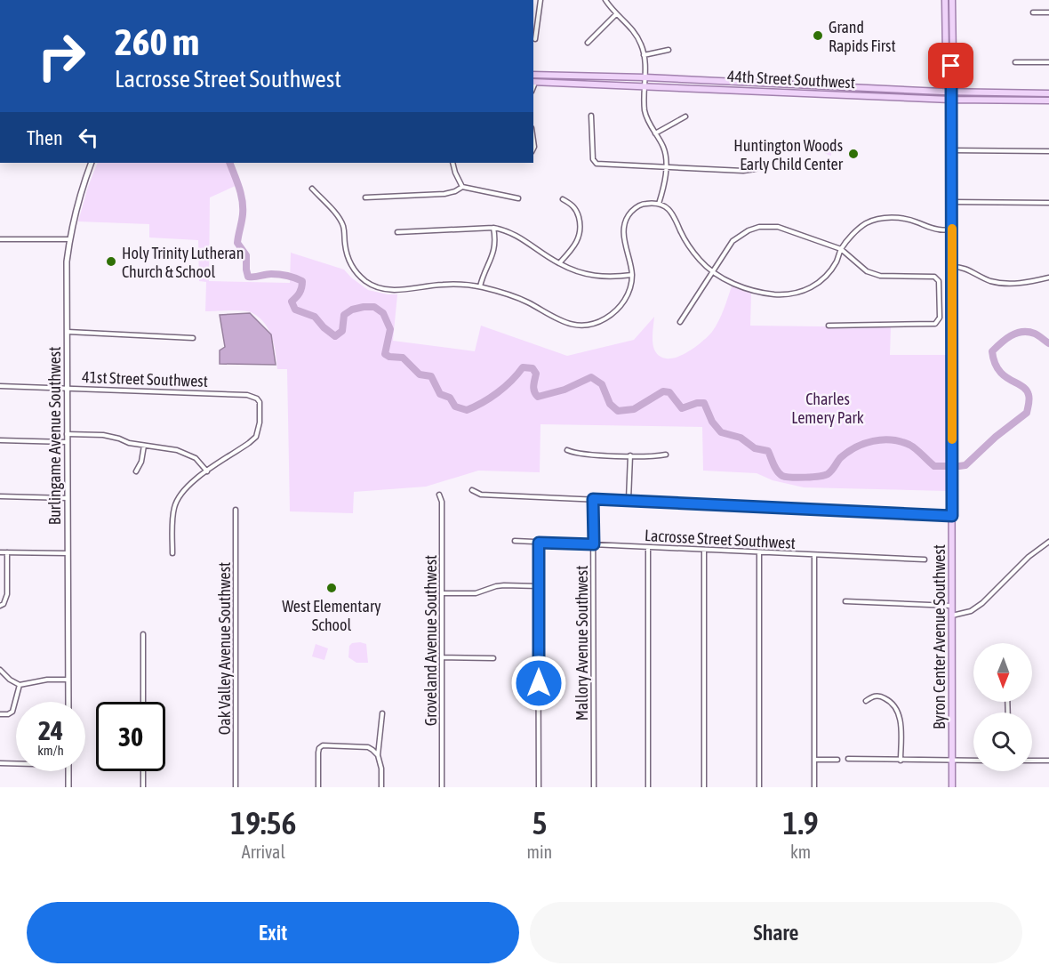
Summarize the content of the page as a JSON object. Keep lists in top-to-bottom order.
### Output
{
  "streets": {
    "main road": ["44th Street Southwest", "Byron Center Avenue Southwest"],
    "street": [
      "41st Street Southwest",
      "Burlingame Avenue Southwest",
      "Lacrosse Street Southwest",
      "Groveland Avenue Southwest",
      "Mallory Avenue Southwest",
      "Oak Valley Avenue Southwest"
    ]
  },
  "crossings": [
    ["44th Street Southwest", "Byron Center Avenue Southwest"],
    ["41st Street Southwest", "Burlingame Avenue Southwest"],
    ["Lacrosse Street Southwest", "Mallory Avenue Southwest"]
  ],
  "parks": ["Charles Lemery Park"],
  "places": [
    "Grand Rapids First",
    "Huntington Woods Early Child Center",
    "Holy Trinity Lutheran Church & School",
    "West Elementary School"
  ],
  "north": "bottom",
  "page": {
    "turn": ["260 m", "Lacrosse Street Southwest"],
    "then": "Then",
    "speed": "24 km/h",
    "limit": "30",
    "eta": [
      "19:56",
      "Arrival",
      "5",
      "min",
      "1.9",
      "km"
    ],
    "buttons": ["Exit", "Share"]
  }
}
